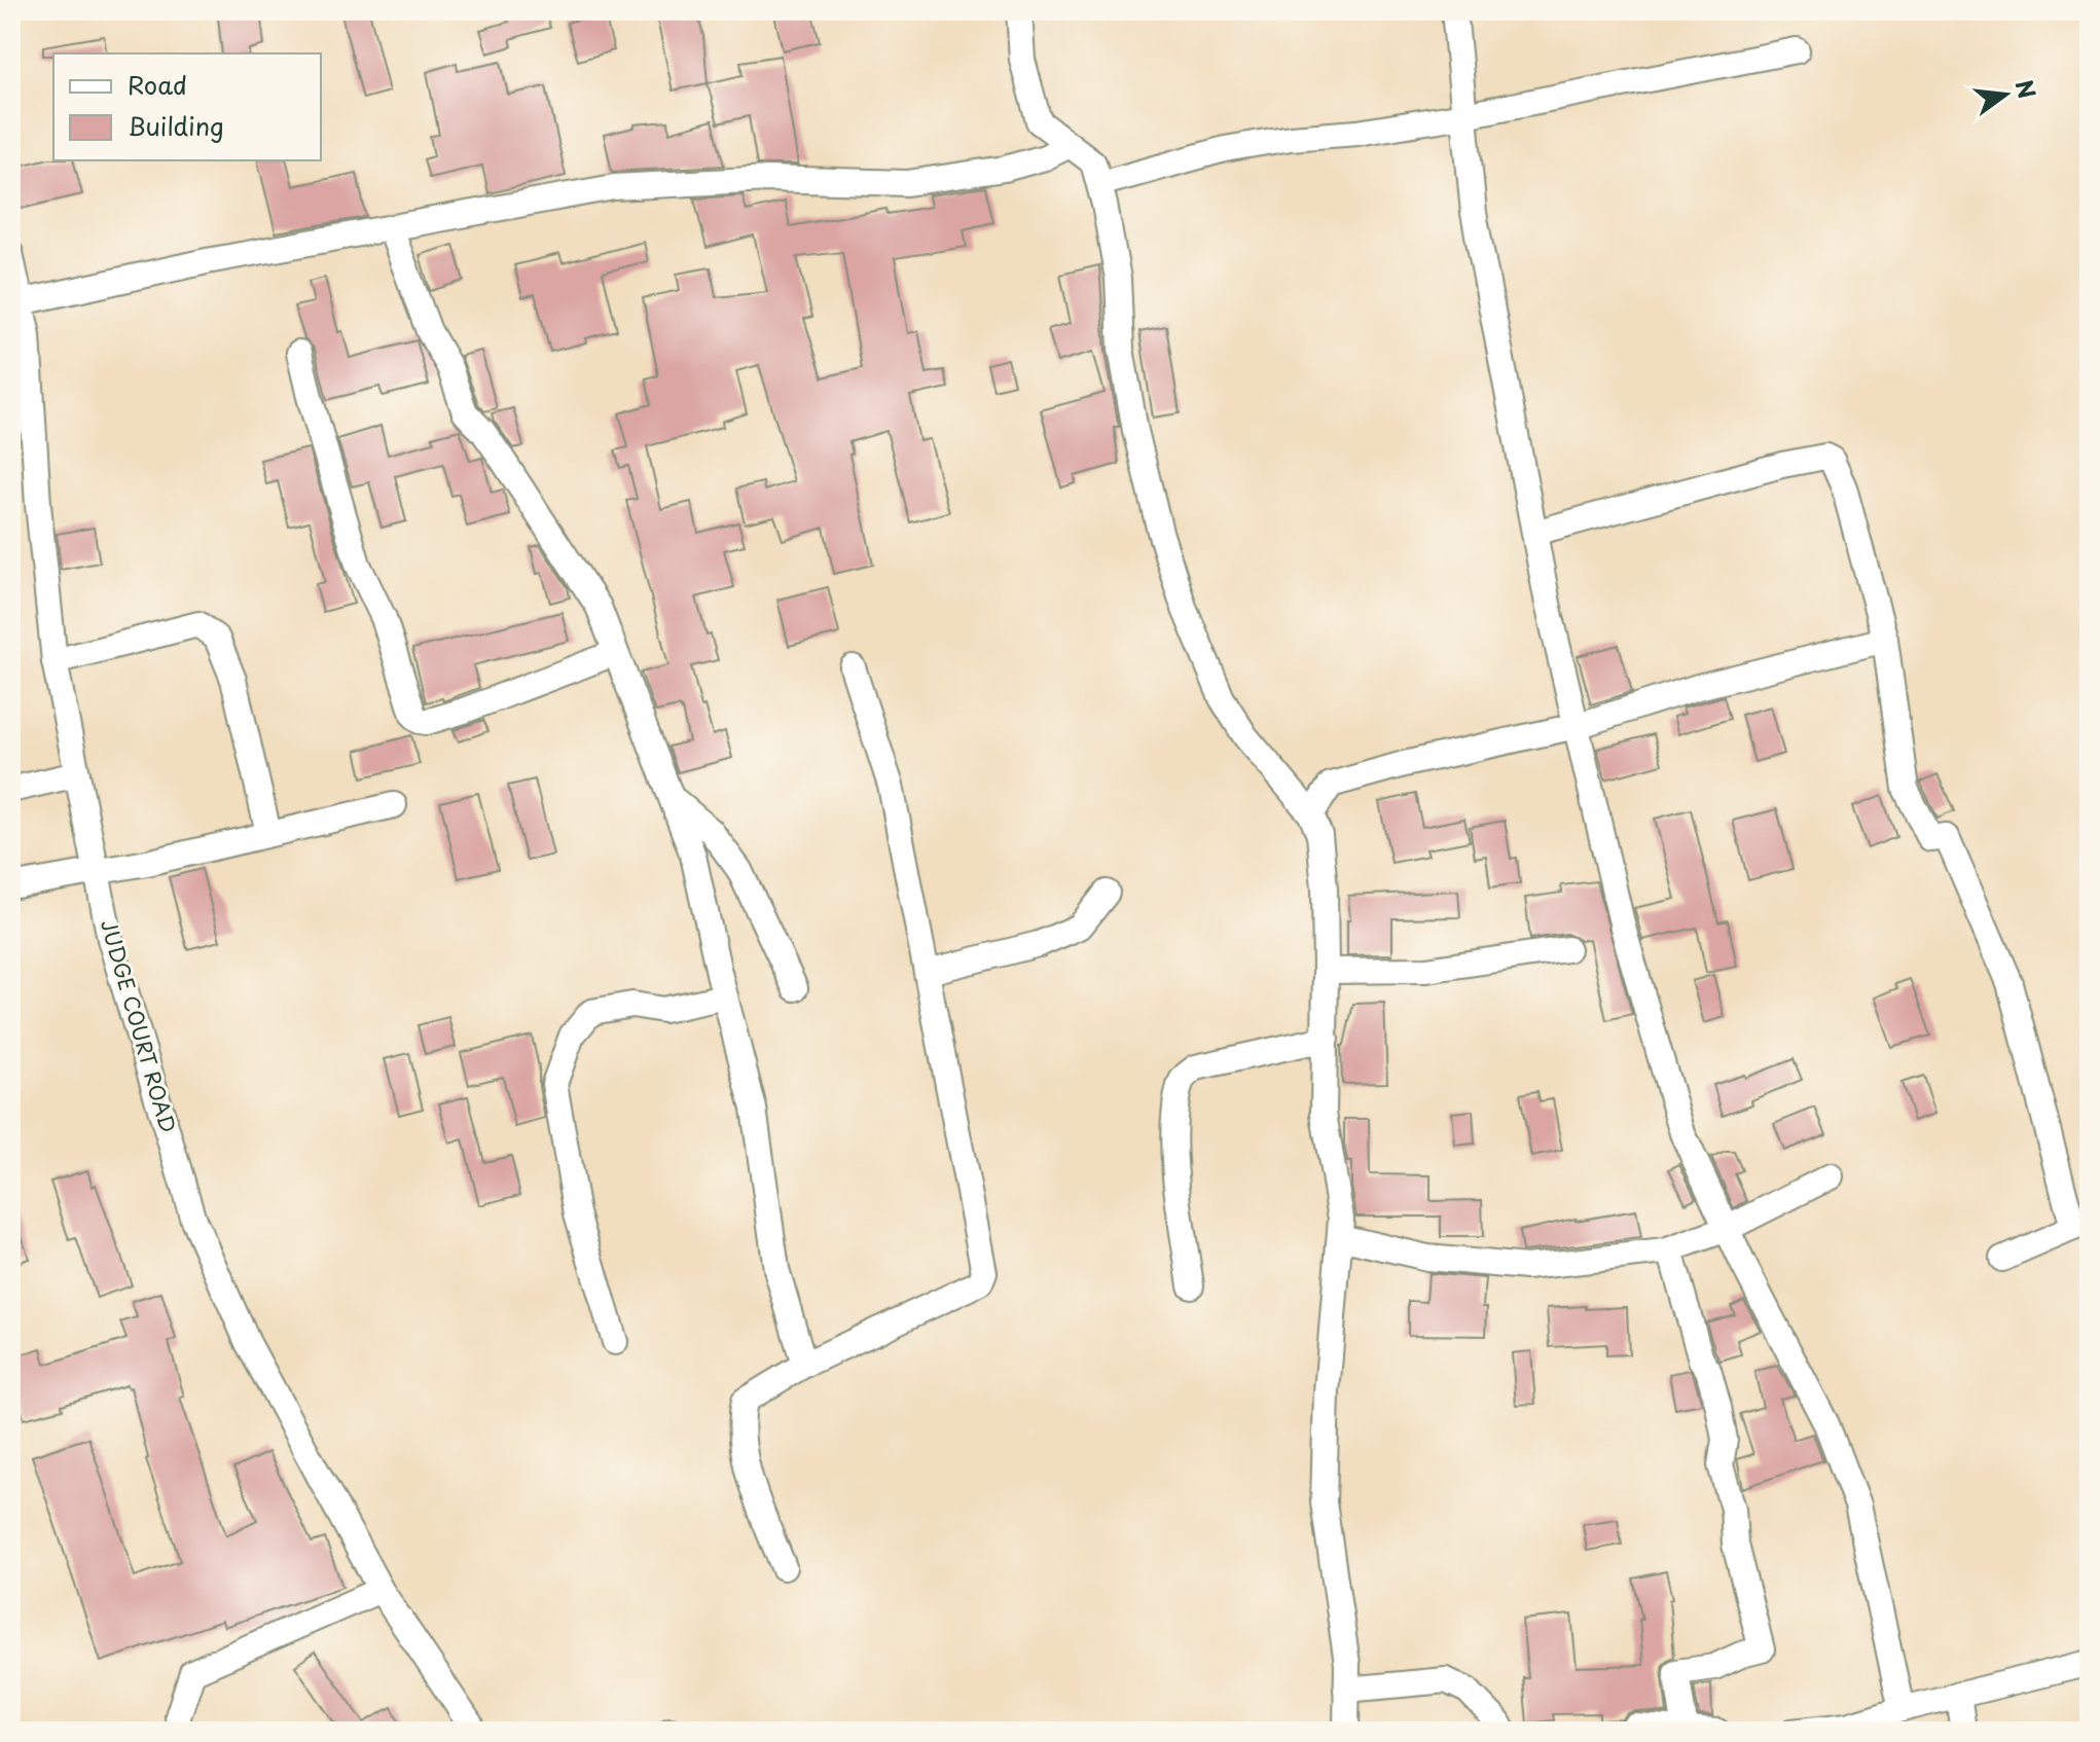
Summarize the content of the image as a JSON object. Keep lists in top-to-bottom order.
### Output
{
  "streets": {
    "street": ["JUDGE COURT ROAD"]
  },
  "legend": ["Road", "Building"],
  "north": "right"
}
